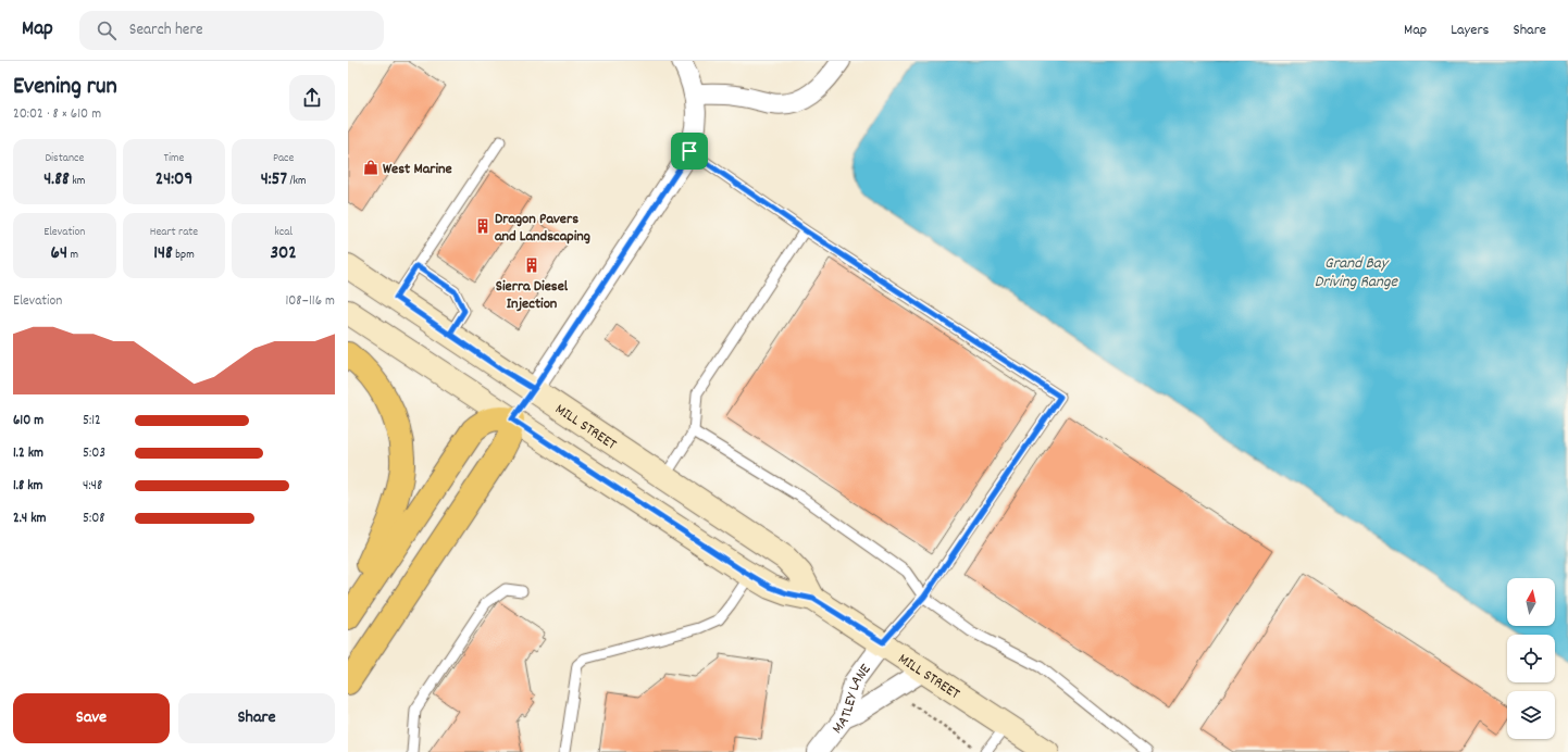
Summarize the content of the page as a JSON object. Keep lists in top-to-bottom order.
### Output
{
  "streets": {
    "main road": ["MILL STREET"],
    "street": ["MATLEY LANE"]
  },
  "crossings": [
    ["MILL STREET", "MATLEY LANE"]
  ],
  "water": ["Grand Bay Driving Range"],
  "places": {
    "shop": ["West Marine"],
    "building": ["Dragon Pavers and Landscaping", "Sierra Diesel Injection"]
  },
  "north": "top",
  "page": {
    "header": "Map",
    "search": "Search here",
    "nav": ["Map", "Layers", "Share"],
    "heading": ["Evening run", "20:02 · 8 × 610 m"],
    "stats": [
      ["Distance", "4.88 km"],
      ["Time", "24:09"],
      ["Pace", "4:57 /km"],
      ["Elevation", "64 m"],
      ["Heart rate", "148 bpm"],
      ["kcal", "302"]
    ],
    "chart": ["Elevation", "108–116 m"],
    "list": [
      {
        "name": "610 m",
        "note": "5:12"
      },
      {
        "name": "1.2 km",
        "note": "5:03"
      },
      {
        "name": "1.8 km",
        "note": "4:48"
      },
      {
        "name": "2.4 km",
        "note": "5:08"
      }
    ],
    "buttons": ["Save", "Share"]
  }
}
